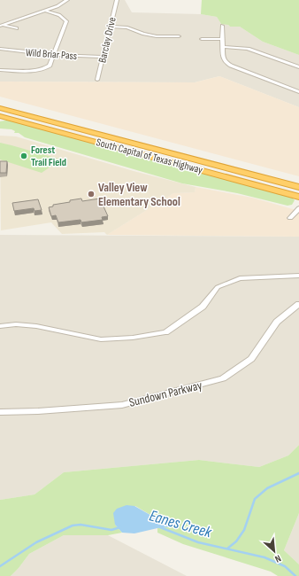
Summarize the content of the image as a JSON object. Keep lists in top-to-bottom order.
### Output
{
  "streets": {
    "highway": ["South Capital of Texas Highway"],
    "street": ["Barclay Drive", "Wild Briar Pass", "Sundown Parkway"]
  },
  "crossings": [
    ["Barclay Drive", "Wild Briar Pass"]
  ],
  "water": ["Eanes Creek"],
  "places": ["Forest Trail Field", "Valley View Elementary School"],
  "north": "bottom right"
}
